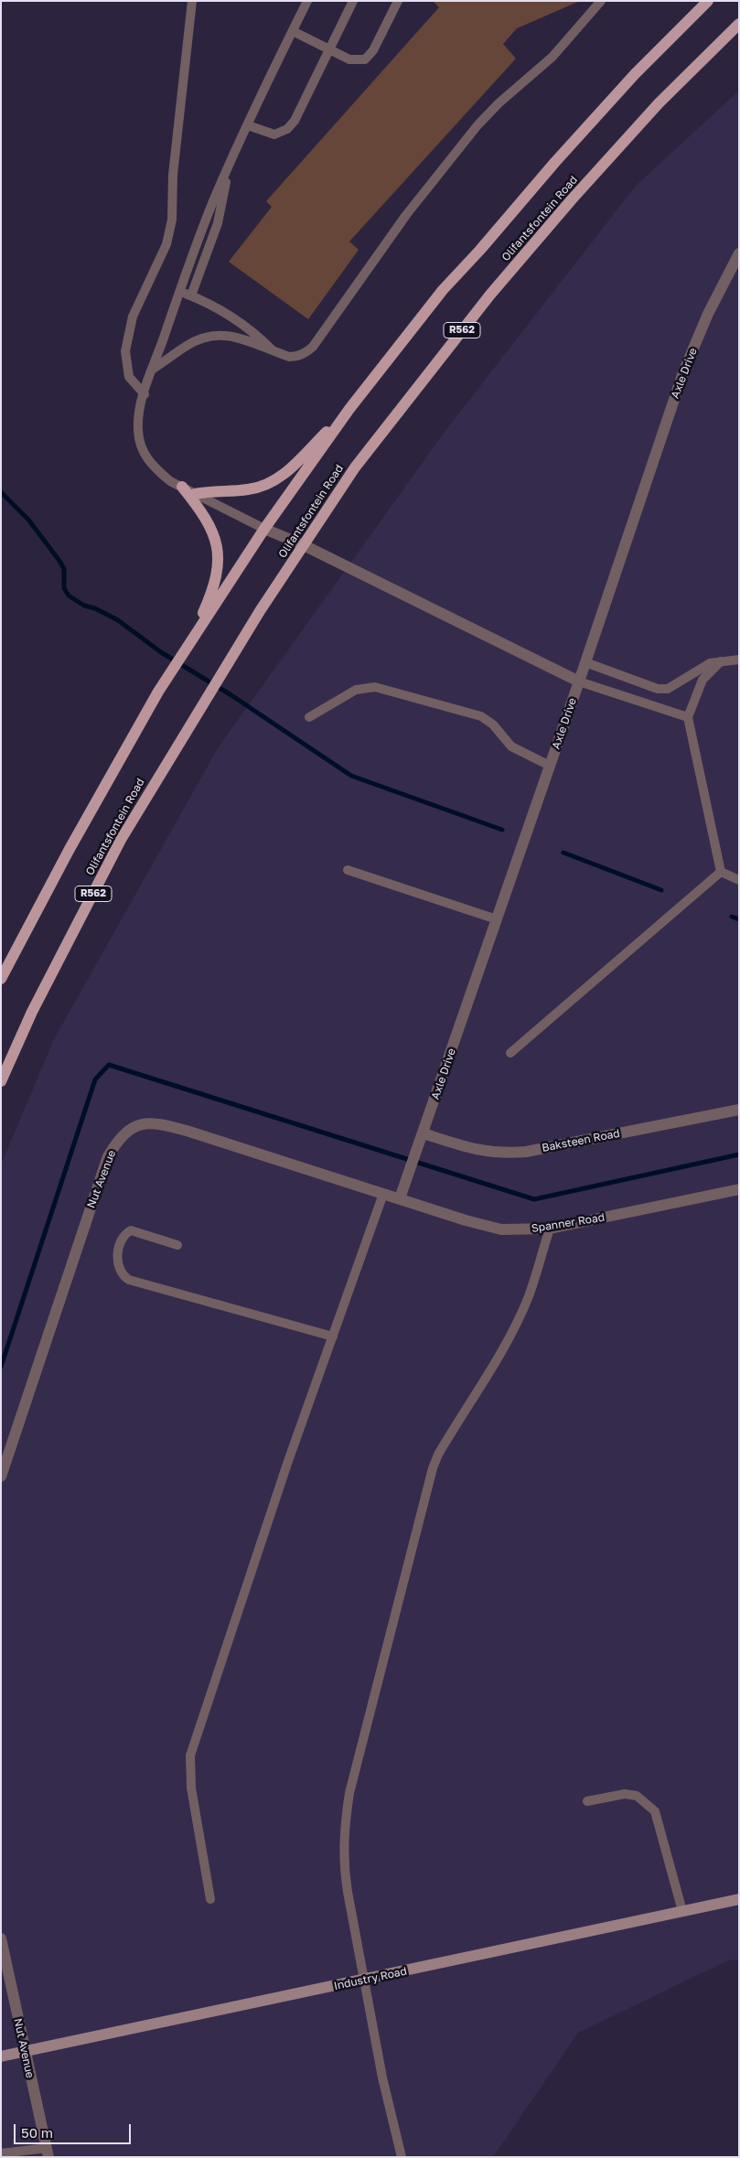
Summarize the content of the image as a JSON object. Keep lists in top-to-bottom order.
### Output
{
  "streets": {
    "main road": ["Olifantsfontein Road", "R562"],
    "street": [
      "Axle Drive",
      "Baksteen Road",
      "Nut Avenue",
      "Spanner Road",
      "Industry Road"
    ]
  },
  "crossings": [
    ["Axle Drive", "Baksteen Road"],
    ["Axle Drive", "Nut Avenue"],
    ["Axle Drive", "Spanner Road"],
    ["Nut Avenue", "Spanner Road"],
    ["Nut Avenue", "Industry Road"]
  ],
  "scale_bar": "50 m"
}
